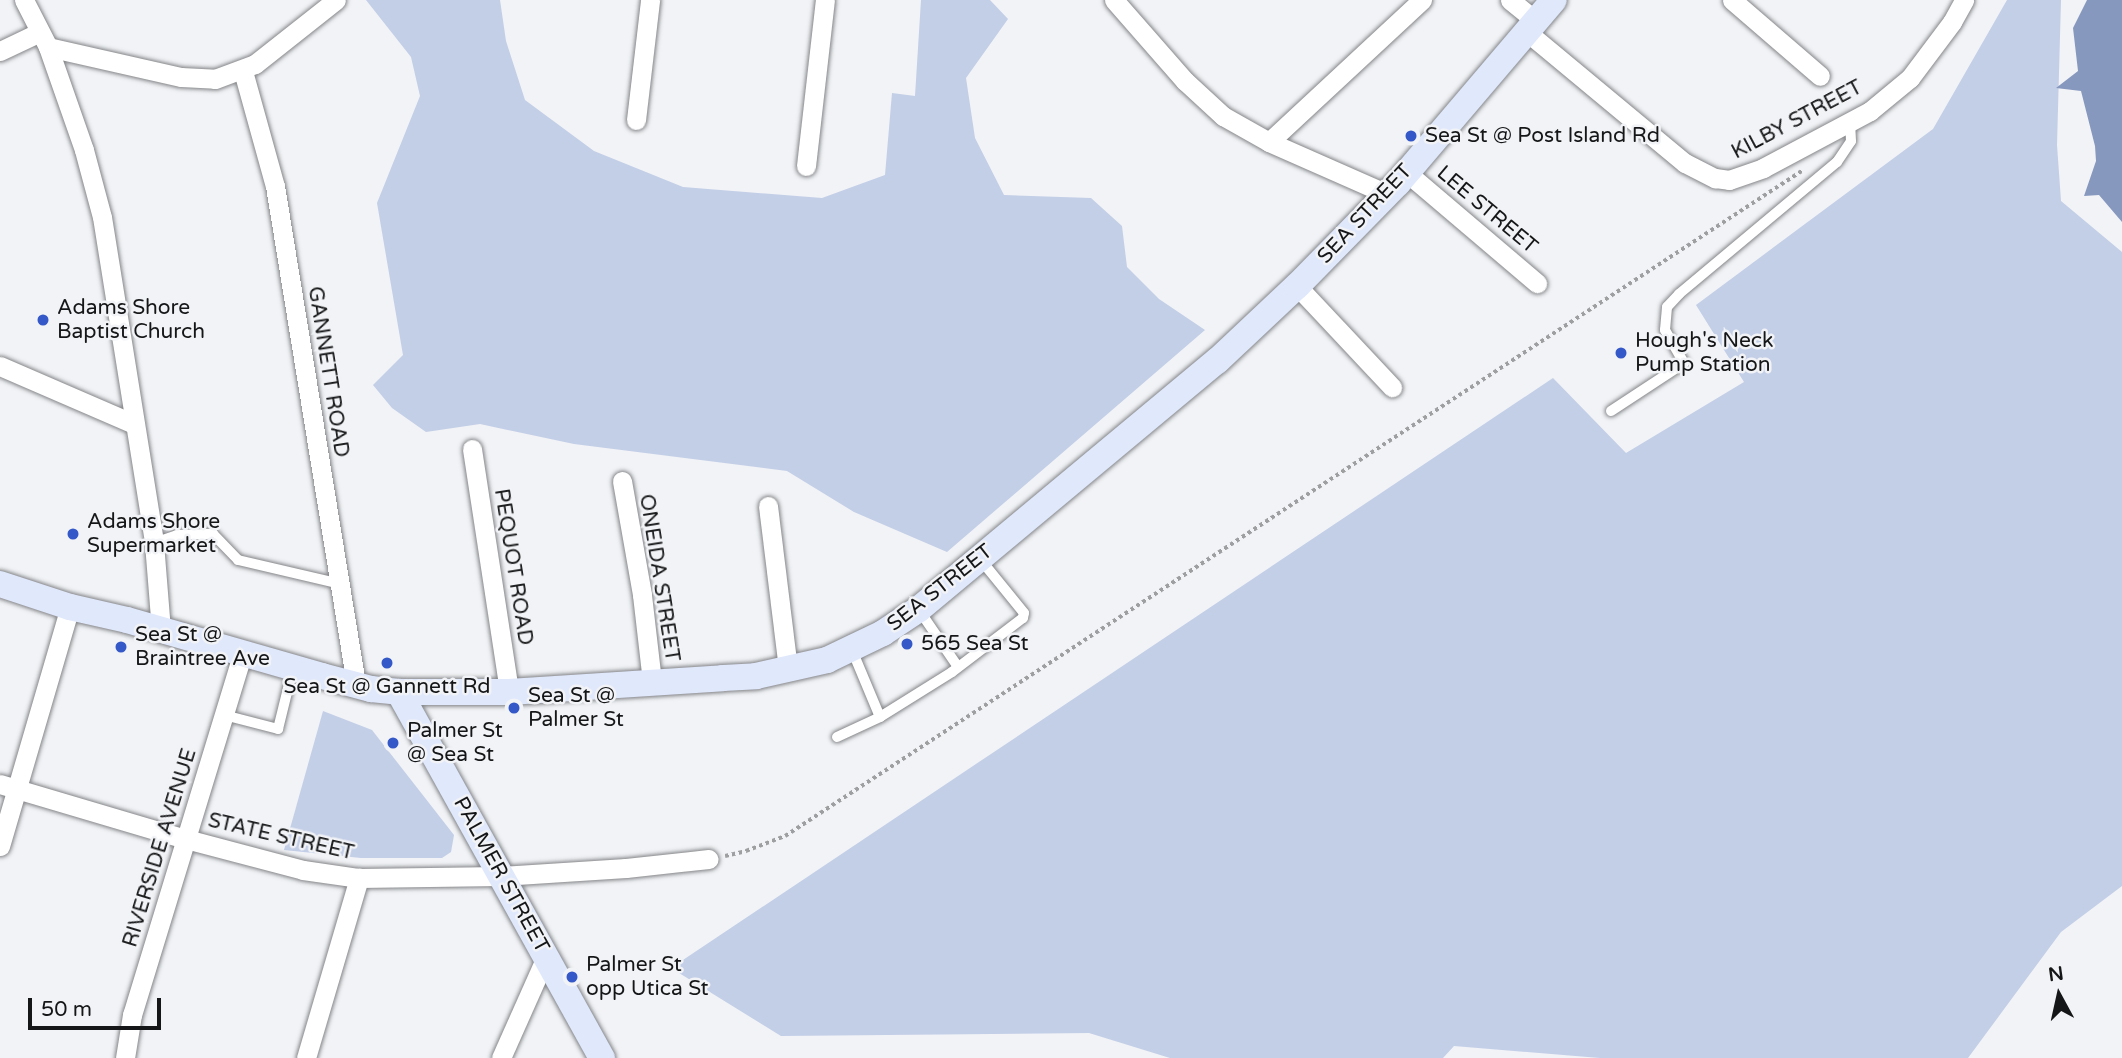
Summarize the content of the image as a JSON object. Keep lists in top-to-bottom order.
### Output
{
  "streets": {
    "main road": ["SEA STREET", "PALMER STREET"],
    "street": [
      "KILBY STREET",
      "LEE STREET",
      "GANNETT ROAD",
      "PEQUOT ROAD",
      "ONEIDA STREET",
      "STATE STREET",
      "RIVERSIDE AVENUE"
    ]
  },
  "crossings": [
    ["KILBY STREET", "SEA STREET"],
    ["LEE STREET", "SEA STREET"],
    ["SEA STREET", "GANNETT ROAD"],
    ["SEA STREET", "PEQUOT ROAD"],
    ["SEA STREET", "ONEIDA STREET"],
    ["SEA STREET", "RIVERSIDE AVENUE"],
    ["SEA STREET", "PALMER STREET"],
    ["STATE STREET", "RIVERSIDE AVENUE"],
    ["STATE STREET", "PALMER STREET"]
  ],
  "places": [
    "Sea St @ Post Island Rd",
    "Adams Shore Baptist Church",
    "Hough's Neck Pump Station",
    "Adams Shore Supermarket",
    "565 Sea St",
    "Sea St @ Braintree Ave",
    "Sea St @ Gannett Rd",
    "Sea St @ Palmer St",
    "Palmer St @ Sea St",
    "Palmer St opp Utica St"
  ],
  "scale_bar": "50 m",
  "north": "top"
}
